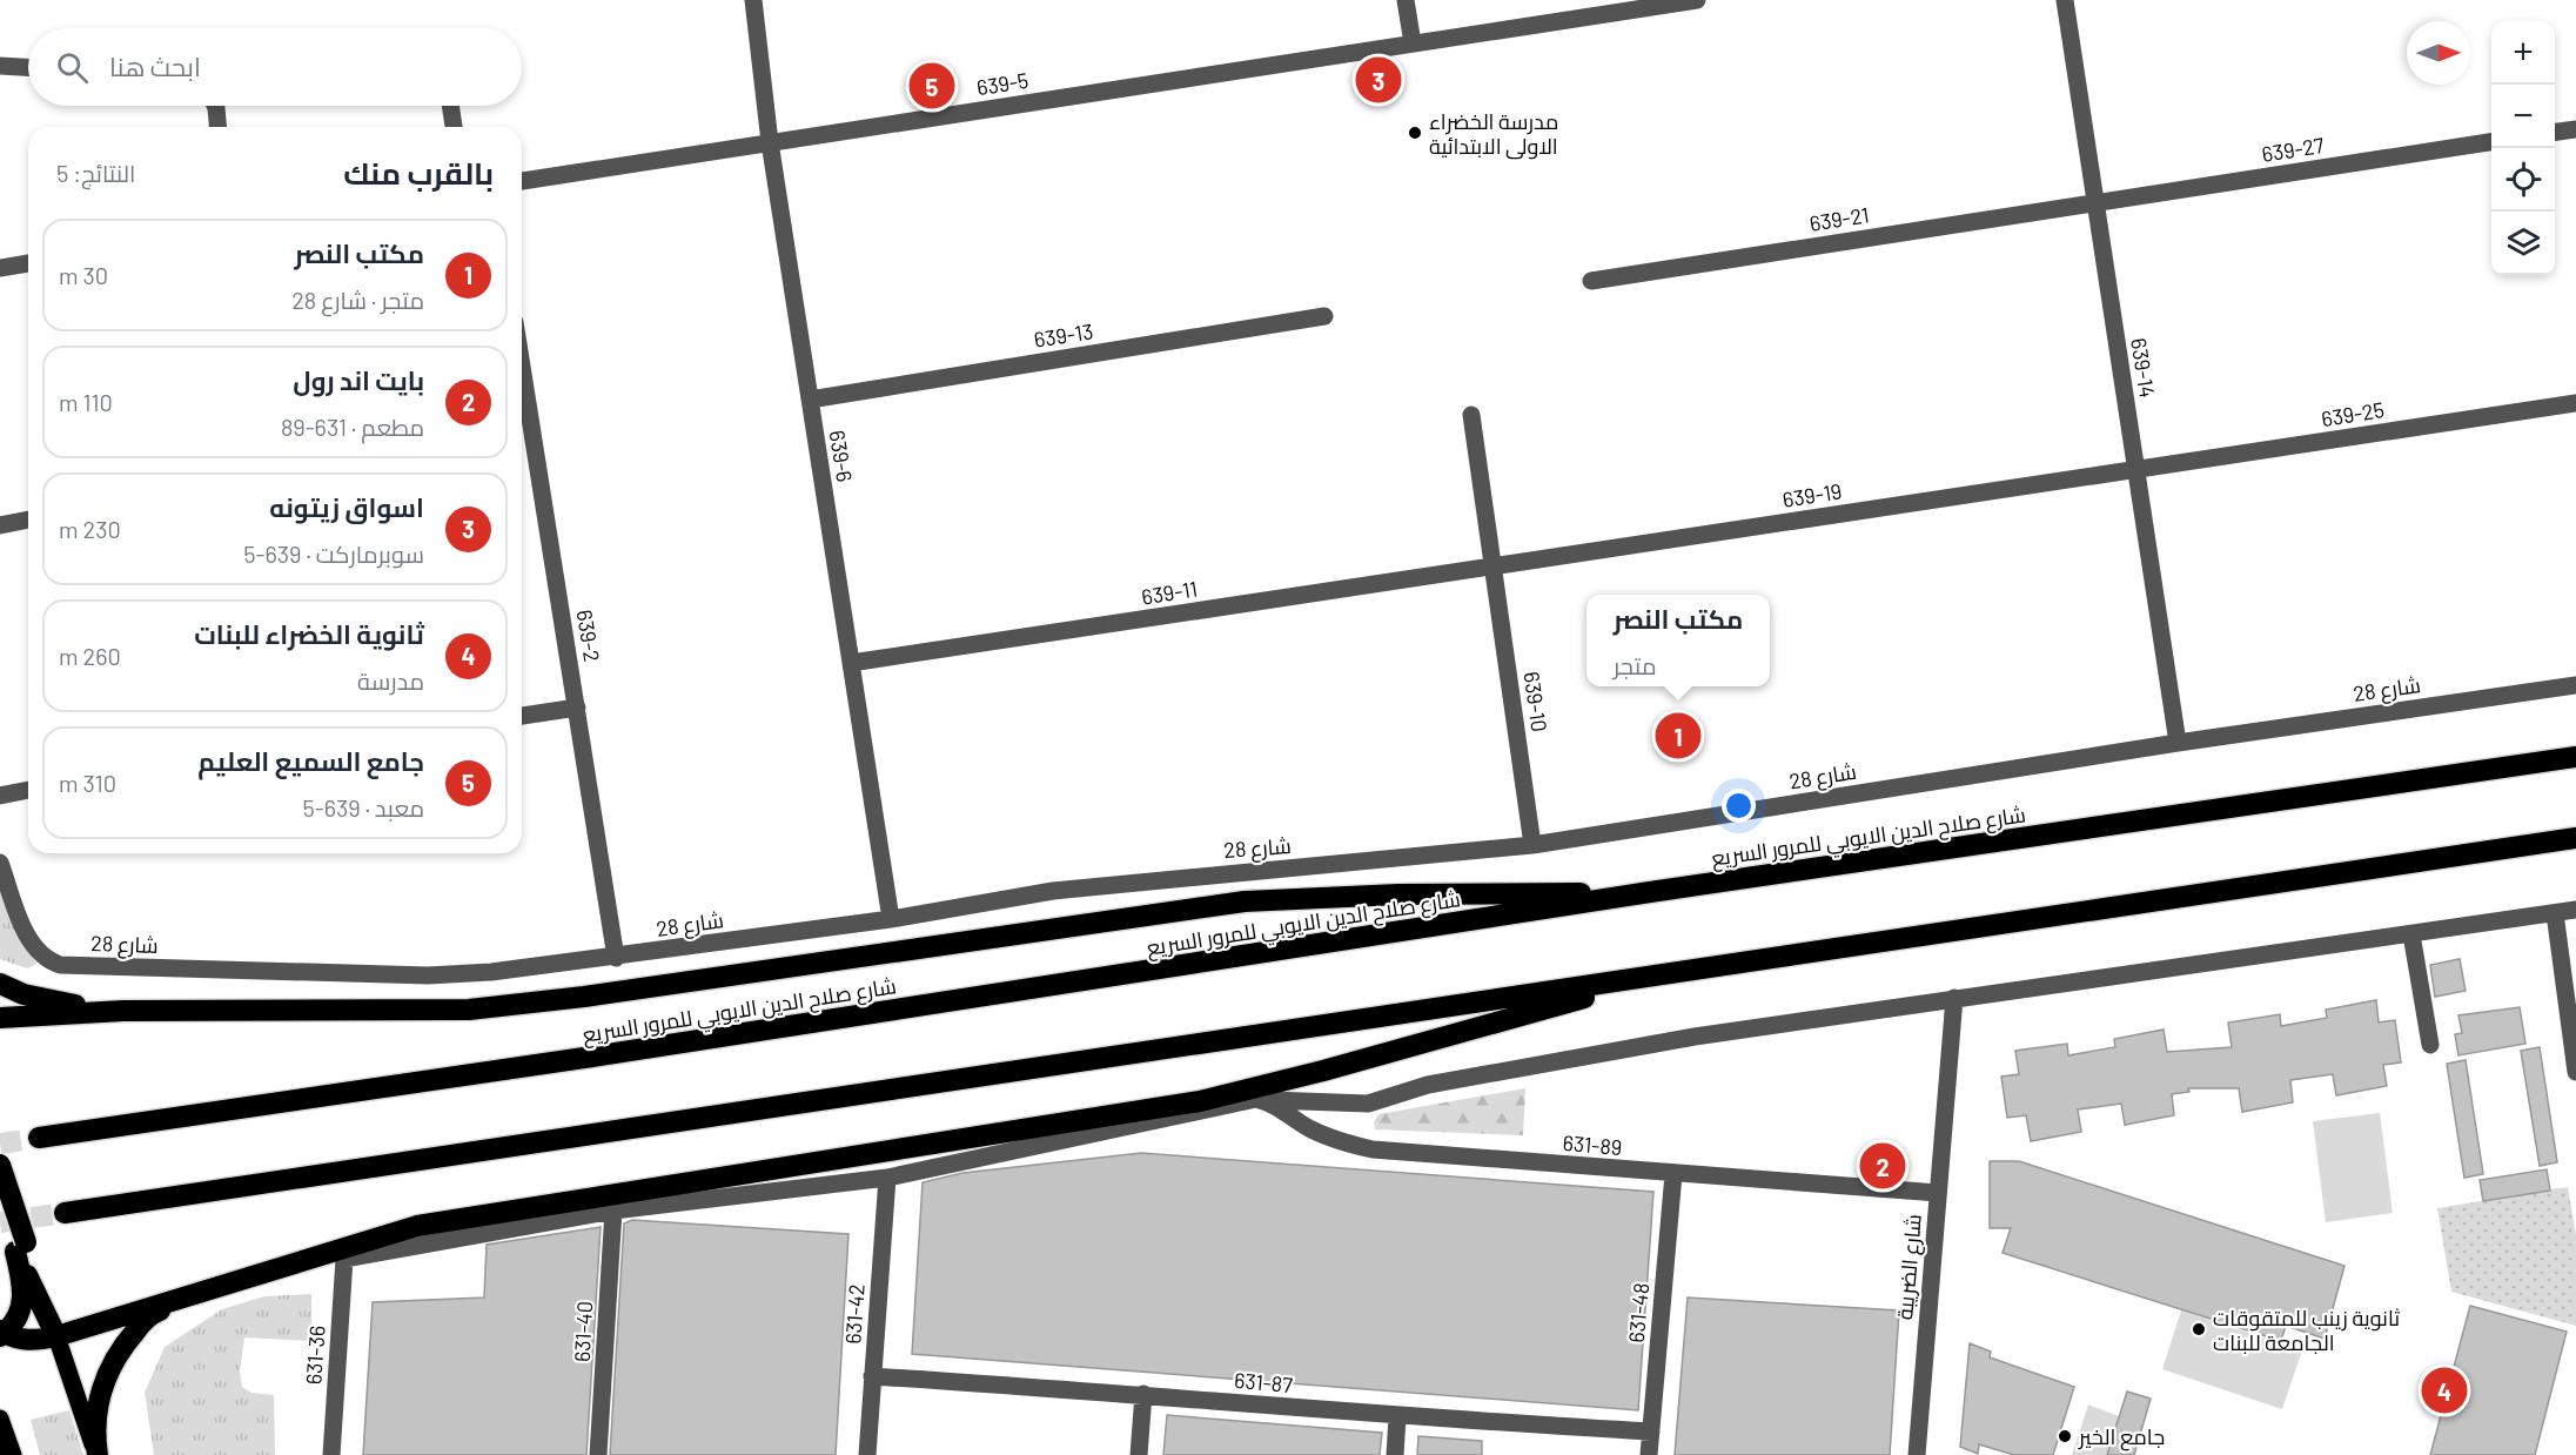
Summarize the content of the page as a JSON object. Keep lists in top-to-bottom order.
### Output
{
  "streets": {
    "highway": ["شارع صلاح الدين الايوبي للمرور السريع"],
    "street": [
      "639-5",
      "639-27",
      "639-21",
      "639-13",
      "639-14",
      "639-25",
      "639-6",
      "639-19",
      "639-11",
      "639-2",
      "شارع 28",
      "639-10",
      "631-89",
      "شارع الضريبة",
      "631-48",
      "631-42",
      "631-40",
      "631-36",
      "631-87"
    ]
  },
  "crossings": [
    ["639-5", "639-6"],
    ["639-27", "639-21"],
    ["639-27", "639-14"],
    ["639-21", "639-14"],
    ["639-13", "639-6"],
    ["639-14", "639-25"],
    ["639-14", "639-19"],
    ["639-14", "شارع 28"],
    ["639-25", "639-19"],
    ["639-6", "639-11"],
    ["639-6", "شارع 28"],
    ["639-19", "639-11"],
    ["639-19", "639-10"],
    ["639-11", "639-10"],
    ["639-2", "شارع 28"],
    ["شارع 28", "639-10"],
    ["631-89", "شارع الضريبة"],
    ["631-89", "631-48"],
    ["631-48", "631-87"],
    ["631-42", "631-87"],
    ["631-40", "631-36"]
  ],
  "places": ["مدرسة الخضراء الاولى الابتدائية", "ثانوية زينب للمتقوقات الجامعة للبنات", "جامع الخير"],
  "north": "right",
  "page": {
    "map_buttons": ["+", "−"],
    "search": "ابحث هنا",
    "pins": [
      "3",
      "5",
      "1",
      "2",
      "4"
    ],
    "heading": ["بالقرب منك", "النتائج: 5"],
    "list": [
      {
        "mark": "1",
        "name": "مكتب النصر",
        "note": "متجر · شارع 28",
        "value": "30 m"
      },
      {
        "mark": "2",
        "name": "بايت اند رول",
        "note": "مطعم · 631-89",
        "value": "110 m"
      },
      {
        "mark": "3",
        "name": "اسواق زيتونه",
        "note": "سوبرماركت · 639-5",
        "value": "230 m"
      },
      {
        "mark": "4",
        "name": "ثانوية الخضراء للبنات",
        "note": "مدرسة",
        "value": "260 m"
      },
      {
        "mark": "5",
        "name": "جامع السميع العليم",
        "note": "معبد · 639-5",
        "value": "310 m"
      }
    ],
    "popup": ["مكتب النصر", "متجر"]
  }
}
